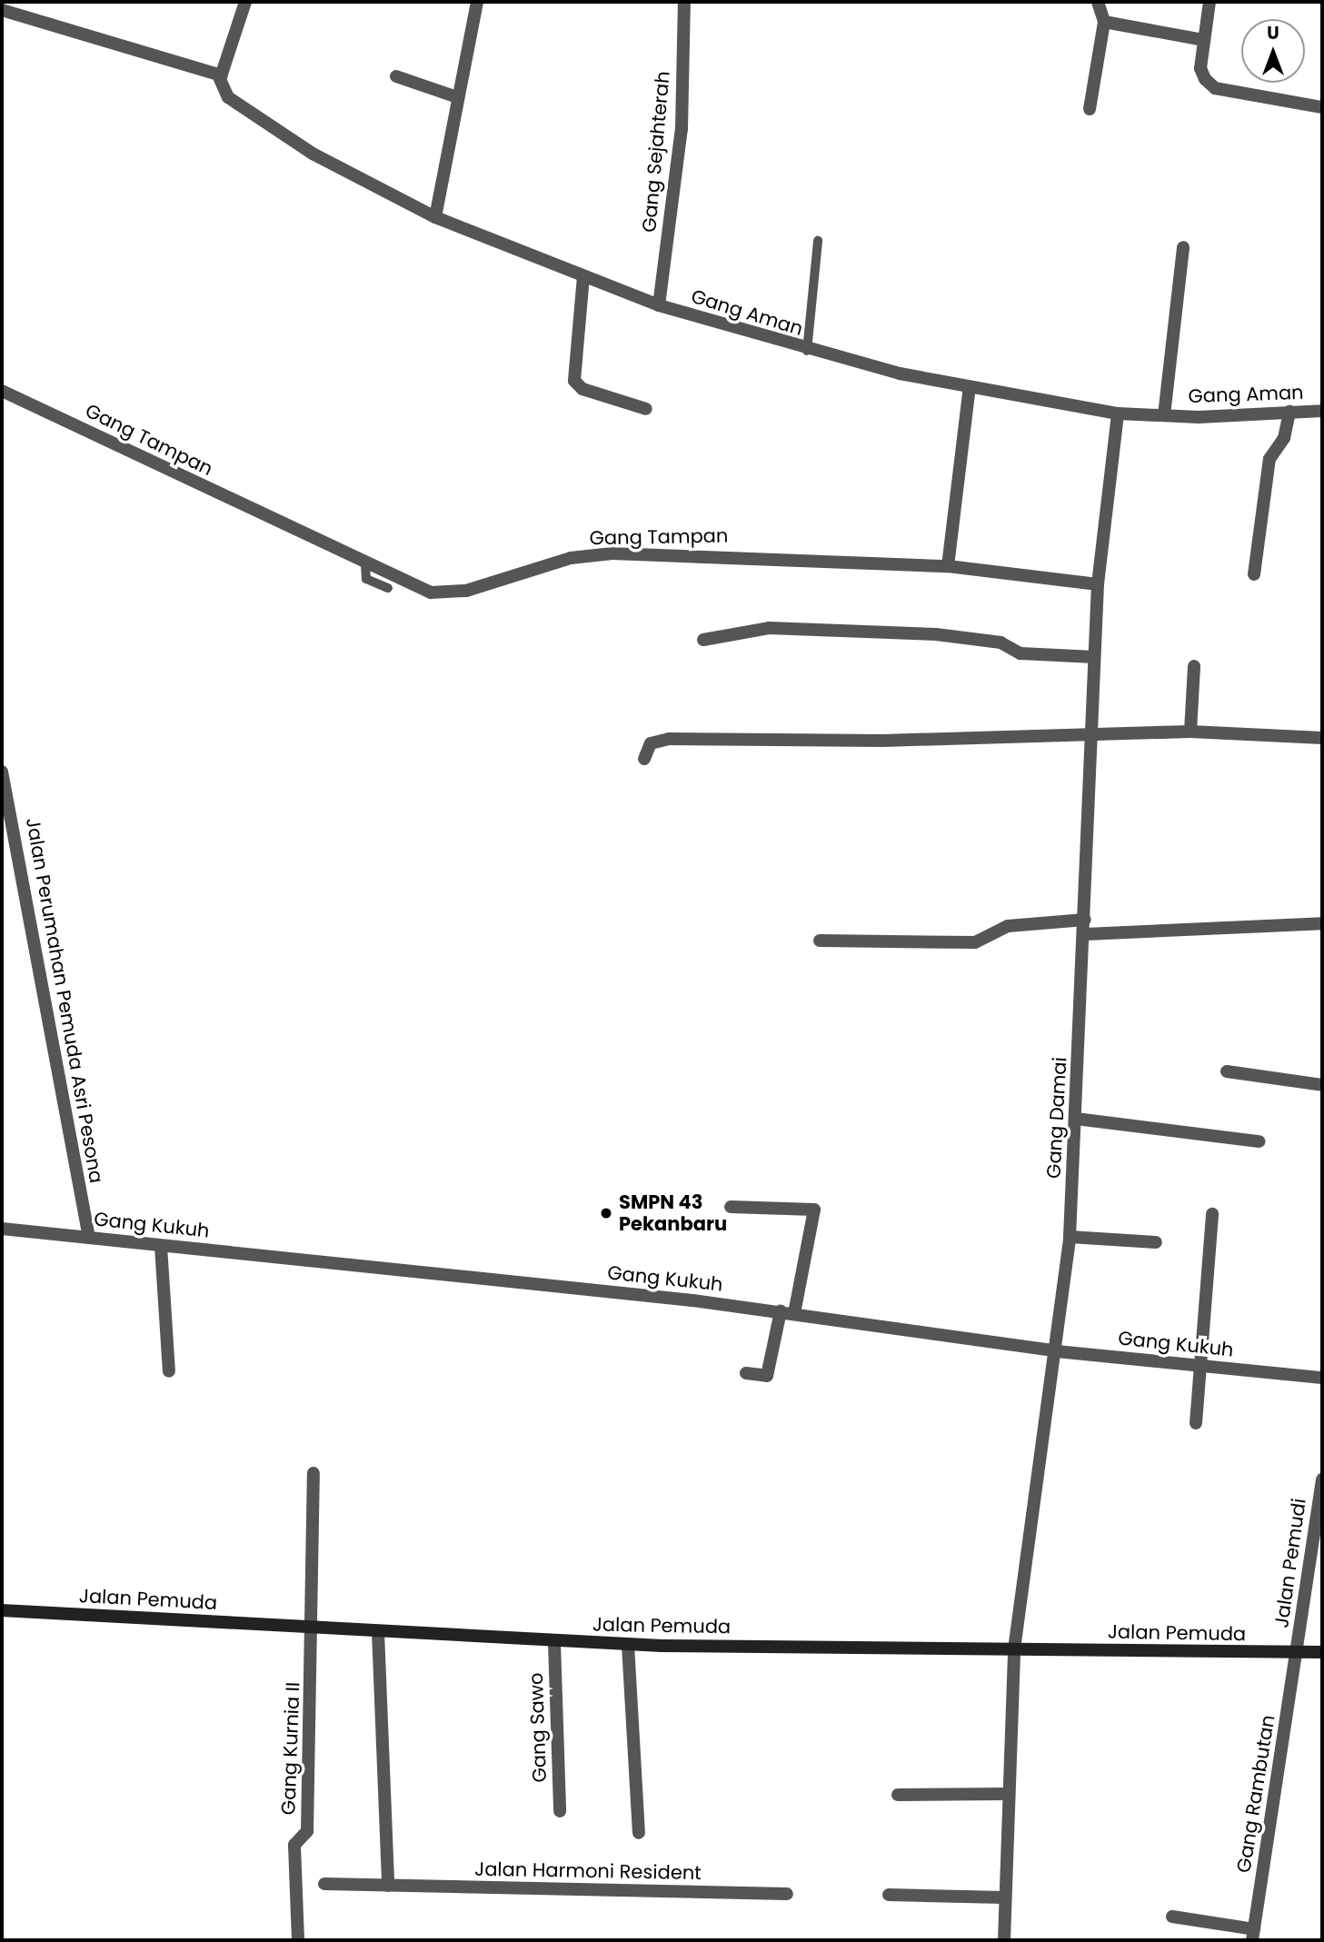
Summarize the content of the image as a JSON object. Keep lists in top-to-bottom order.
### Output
{
  "streets": {
    "main road": ["Jalan Pemuda"],
    "street": [
      "Gang Sejahterah",
      "Gang Aman",
      "Gang Tampan",
      "Jalan Perumahan Pemuda Asri Pesona",
      "Gang Damai",
      "Gang Kukuh",
      "Jalan Pemudi",
      "Gang Sawo",
      "Gang Kurnia II",
      "Gang Rambutan",
      "Jalan Harmoni Resident"
    ]
  },
  "crossings": [
    ["Gang Sejahterah", "Gang Aman"],
    ["Gang Aman", "Gang Damai"],
    ["Gang Tampan", "Gang Damai"],
    ["Jalan Perumahan Pemuda Asri Pesona", "Gang Kukuh"],
    ["Gang Damai", "Gang Kukuh"],
    ["Gang Damai", "Jalan Pemuda"],
    ["Jalan Pemudi", "Jalan Pemuda"],
    ["Jalan Pemudi", "Gang Rambutan"],
    ["Jalan Pemuda", "Gang Sawo"],
    ["Jalan Pemuda", "Gang Kurnia II"],
    ["Jalan Pemuda", "Gang Rambutan"]
  ],
  "places": ["SMPN 43 Pekanbaru"],
  "north": "top"
}
